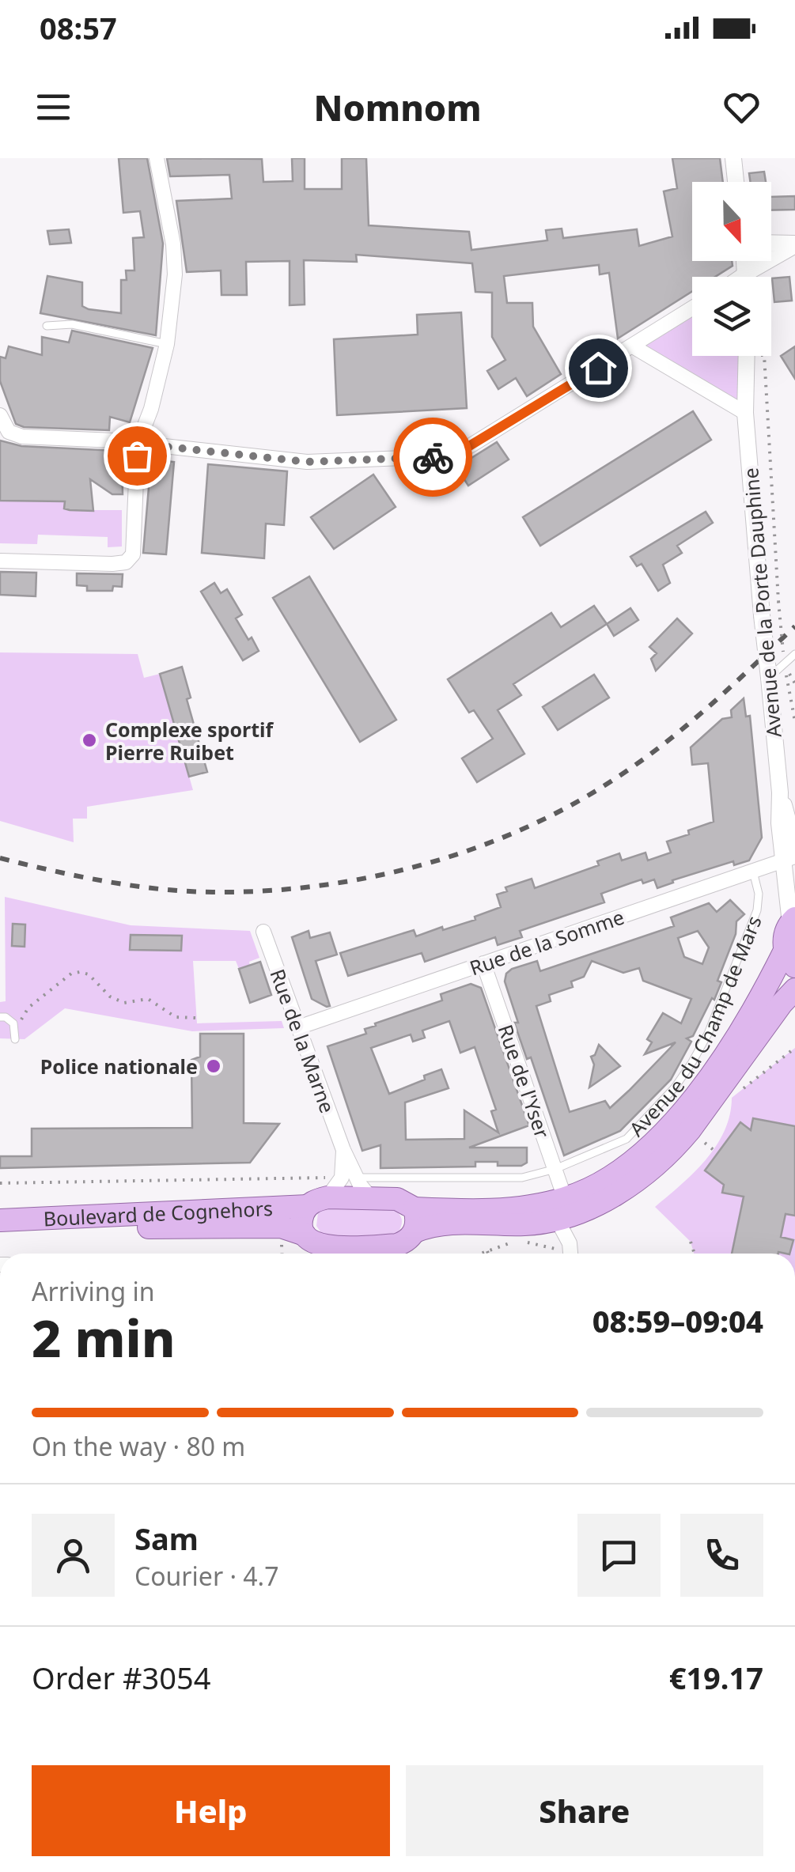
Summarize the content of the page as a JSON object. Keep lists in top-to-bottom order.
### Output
{
  "streets": {
    "main road": ["Avenue du Champ de Mars", "Boulevard de Cognehors"],
    "street": [
      "Avenue de la Porte Dauphine",
      "Rue de la Somme",
      "Rue de la Marne",
      "Rue de l'Yser"
    ]
  },
  "crossings": [
    ["Avenue de la Porte Dauphine", "Rue de la Somme"],
    ["Avenue de la Porte Dauphine", "Avenue du Champ de Mars"],
    ["Rue de la Somme", "Avenue du Champ de Mars"],
    ["Rue de la Somme", "Rue de la Marne"],
    ["Rue de la Somme", "Rue de l'Yser"],
    ["Avenue du Champ de Mars", "Rue de la Marne"],
    ["Avenue du Champ de Mars", "Rue de l'Yser"],
    ["Avenue du Champ de Mars", "Boulevard de Cognehors"],
    ["Rue de la Marne", "Boulevard de Cognehors"]
  ],
  "places": ["Complexe sportif Pierre Ruibet", "Police nationale"],
  "north": "bottom",
  "page": {
    "status": "08:57",
    "header": "Nomnom",
    "heading": ["2 min", "Arriving in", "08:59–09:04"],
    "panel": [
      "Sam",
      "Courier · 4.7",
      "Order #3054",
      "€19.17"
    ],
    "bar": "On the way · 80 m",
    "buttons": ["Help", "Share"]
  }
}
